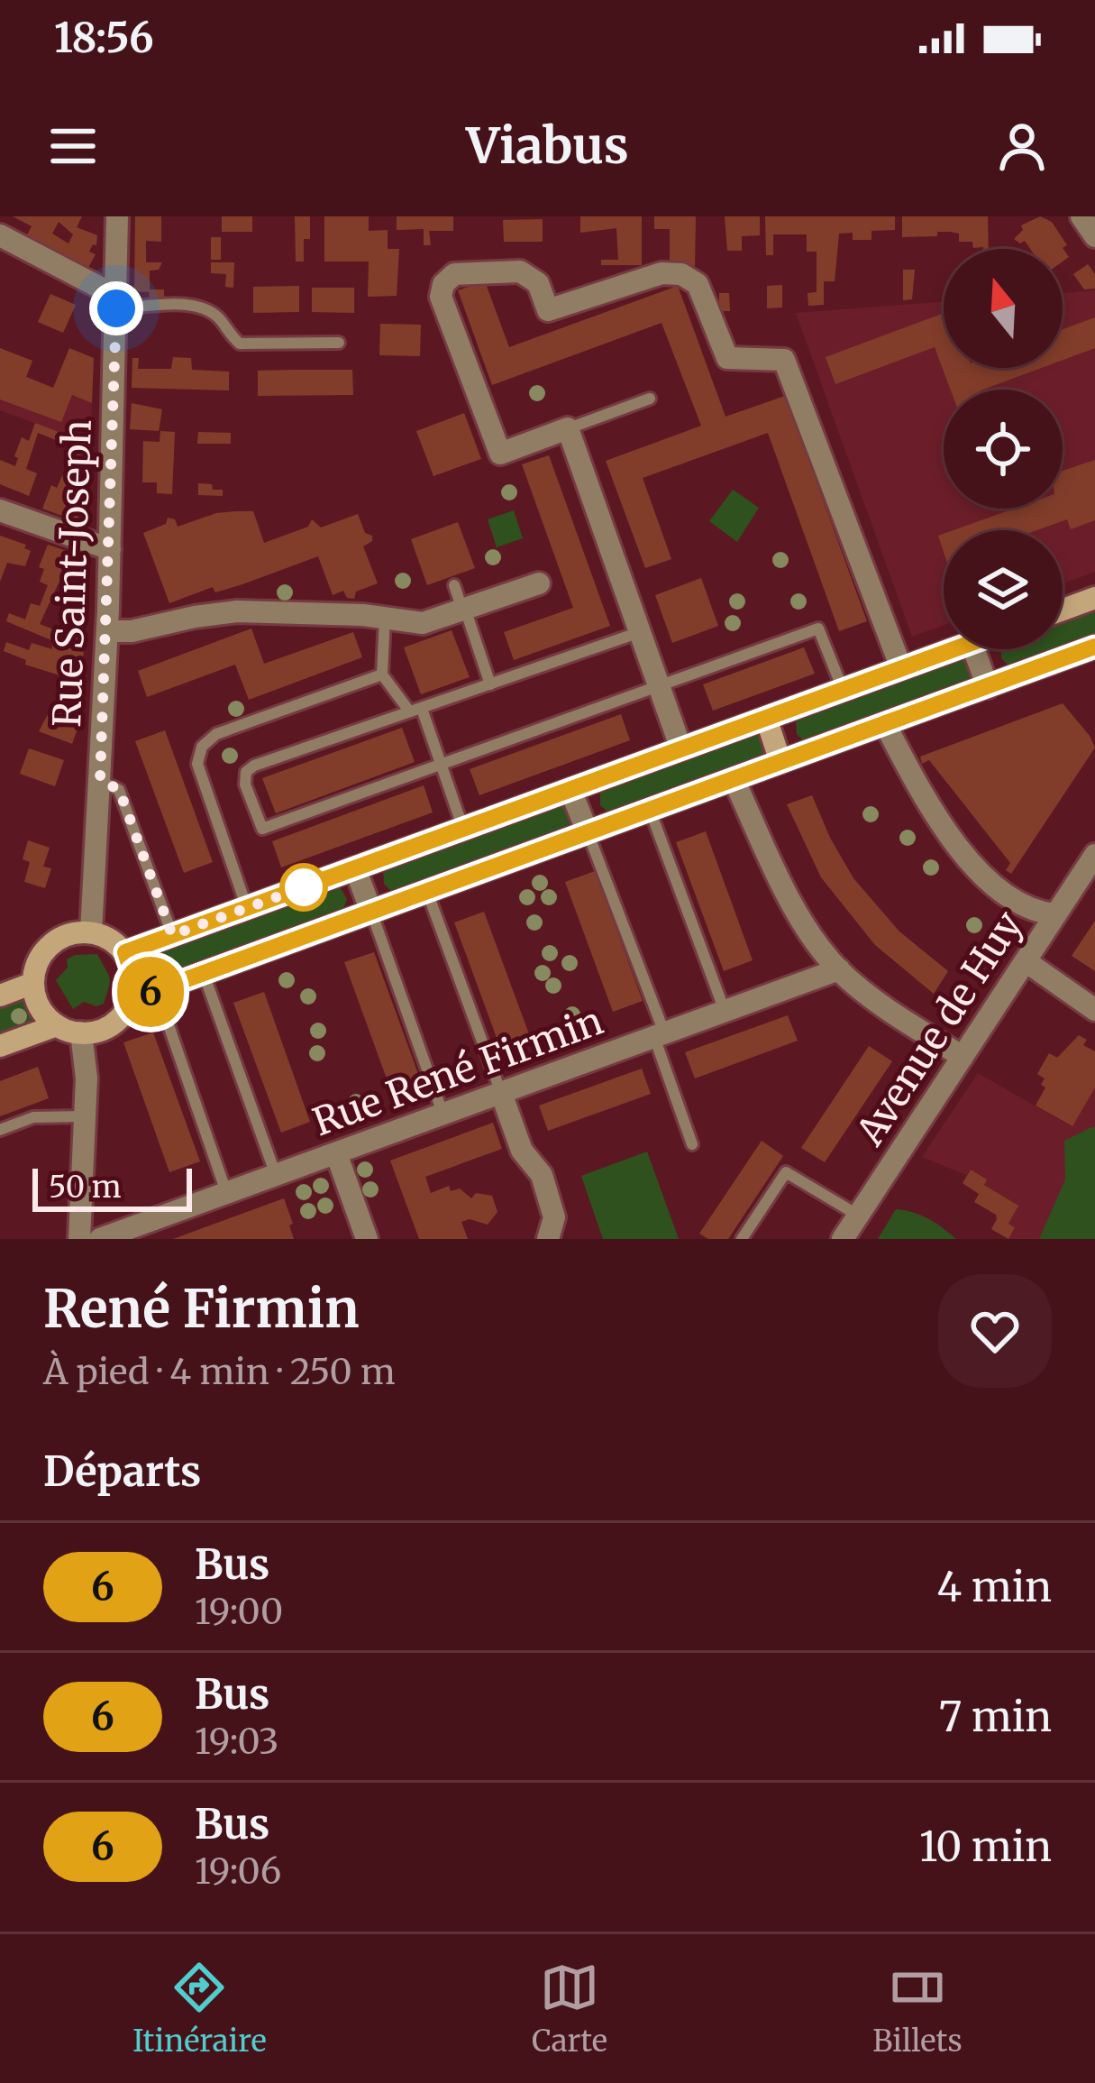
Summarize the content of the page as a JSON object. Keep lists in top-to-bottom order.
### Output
{
  "streets": {
    "street": ["Rue Saint-Joseph", "Avenue de Huy", "Rue René Firmin"]
  },
  "lines": ["bus line 6"],
  "scale_bar": "50 m",
  "north": "top",
  "page": {
    "status": "18:56",
    "header": "Viabus",
    "on_map": "6",
    "scale": "50 m",
    "heading": [
      ["René Firmin", "À pied · 4 min · 250 m"],
      "Départs"
    ],
    "list": [
      {
        "mark": "6",
        "name": "Bus",
        "note": "19:00",
        "value": "4 min"
      },
      {
        "mark": "6",
        "name": "Bus",
        "note": "19:03",
        "value": "7 min"
      },
      {
        "mark": "6",
        "name": "Bus",
        "note": "19:06",
        "value": "10 min"
      }
    ],
    "tabs": ["Itinéraire", "Carte", "Billets"]
  }
}
